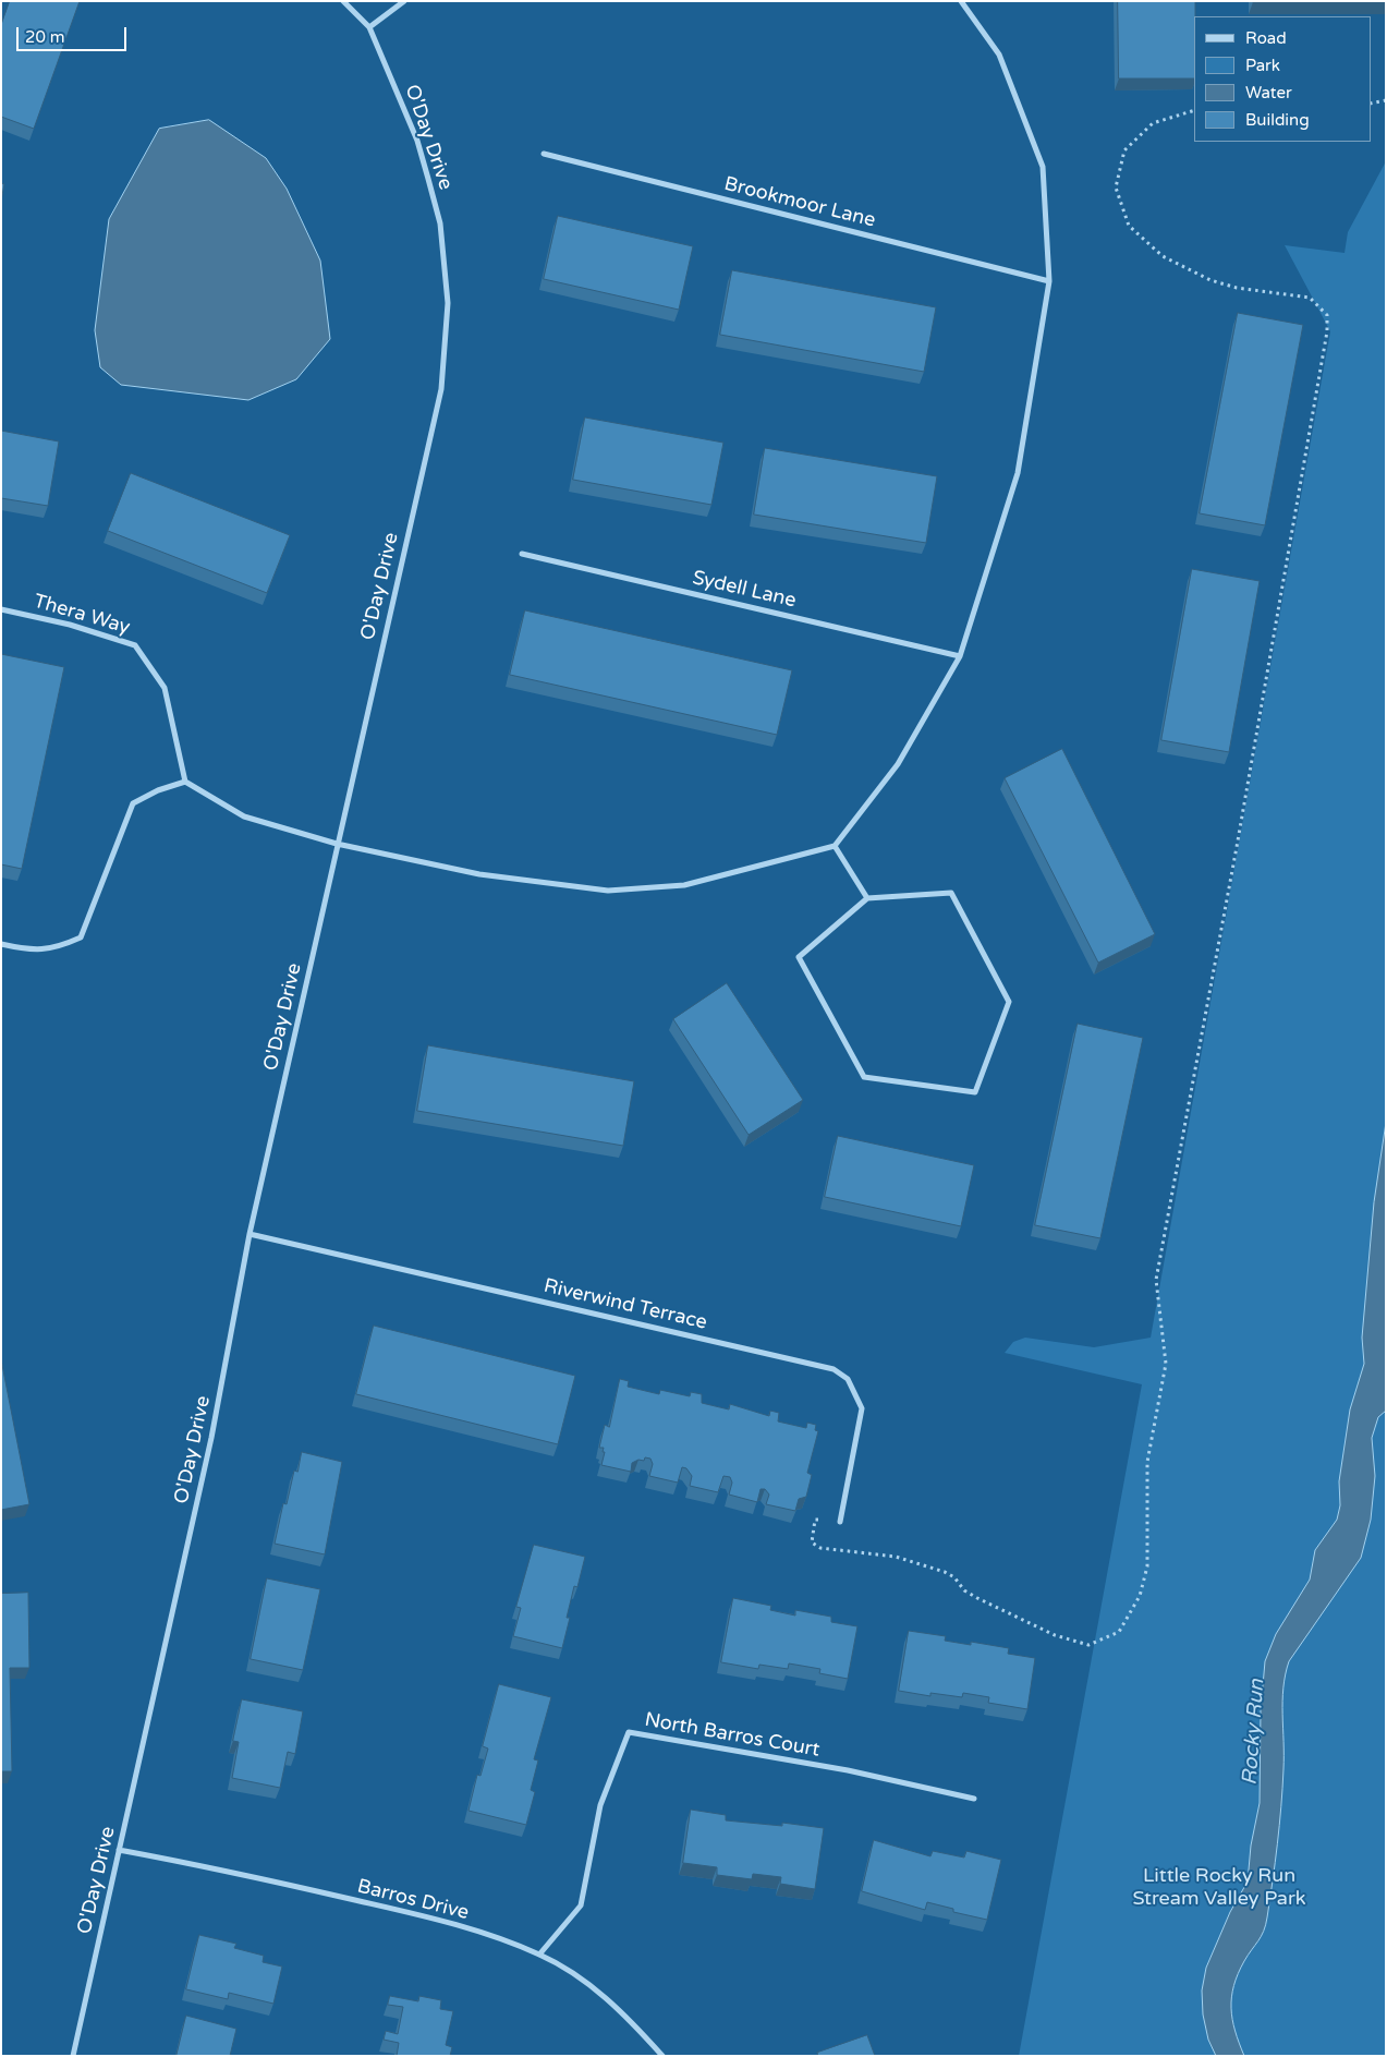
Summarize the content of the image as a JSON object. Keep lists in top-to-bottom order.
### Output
{
  "streets": {
    "street": [
      "O'Day Drive",
      "Brookmoor Lane",
      "Sydell Lane",
      "Thera Way",
      "Riverwind Terrace",
      "North Barros Court",
      "Barros Drive"
    ]
  },
  "crossings": [
    ["O'Day Drive", "Riverwind Terrace"],
    ["O'Day Drive", "Barros Drive"],
    ["North Barros Court", "Barros Drive"]
  ],
  "water": ["Rocky Run"],
  "parks": ["Little Rocky Run Stream Valley Park"],
  "legend": [
    "Road",
    "Park",
    "Water",
    "Building"
  ],
  "scale_bar": "20 m"
}
